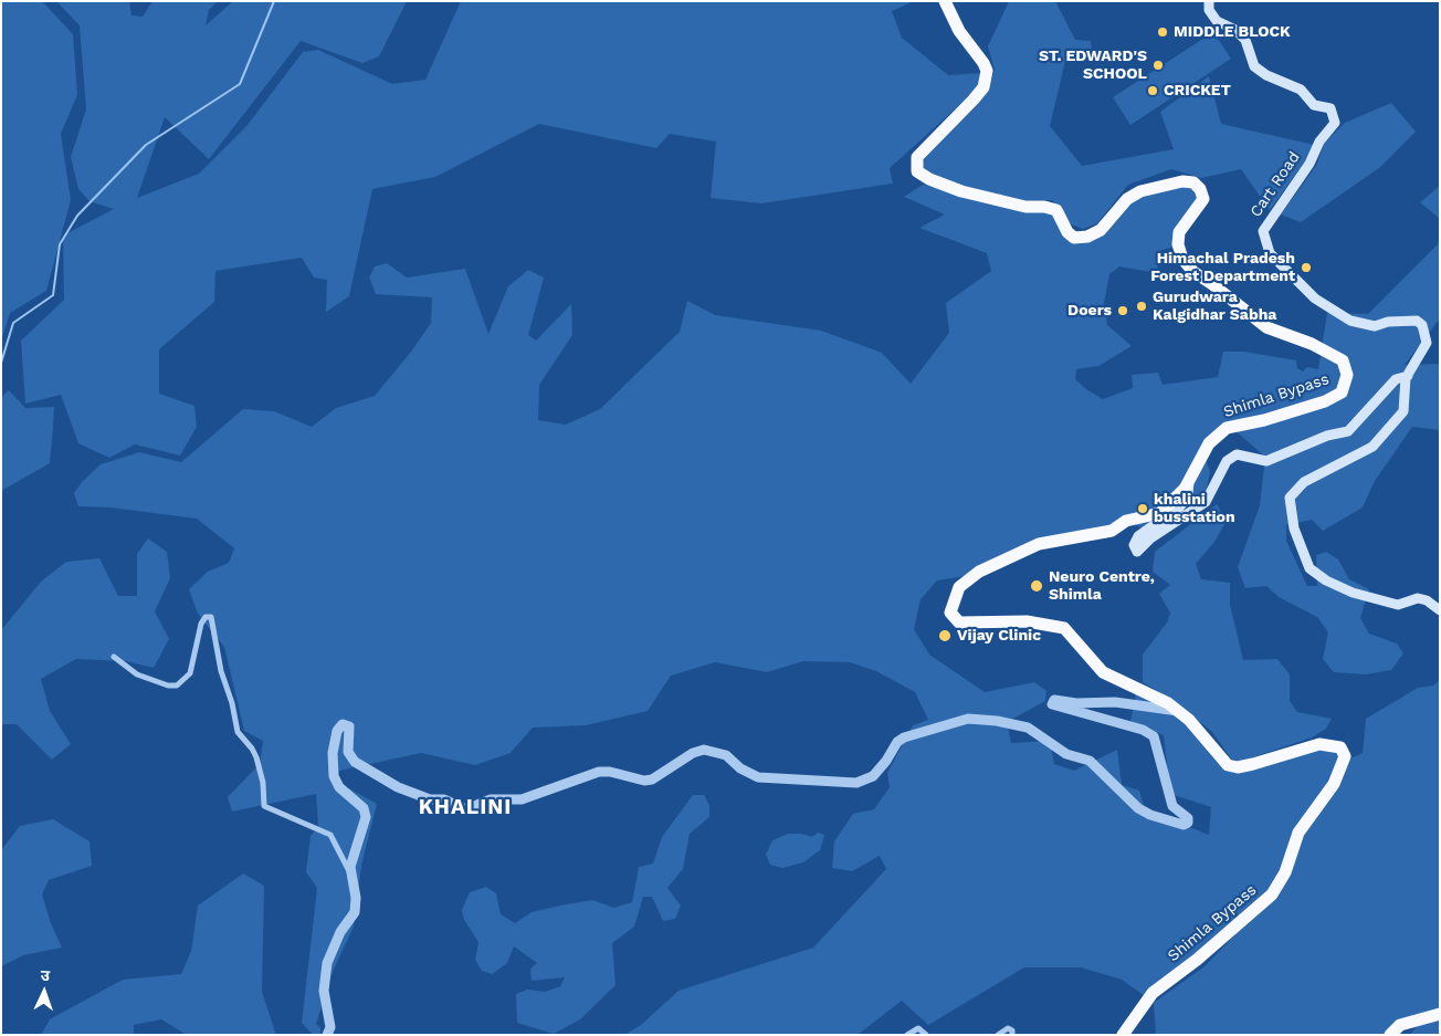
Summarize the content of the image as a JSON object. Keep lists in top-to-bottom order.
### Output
{
  "streets": {
    "highway": ["Shimla Bypass"],
    "main road": ["Cart Road"]
  },
  "crossings": [
    ["Cart Road", "Shimla Bypass"]
  ],
  "districts": ["KHALINI"],
  "places": [
    "MIDDLE BLOCK",
    "ST. EDWARD'S SCHOOL",
    "CRICKET",
    "Himachal Pradesh Forest Department",
    "Gurudwara Kalgidhar Sabha",
    "Doers",
    "khalini busstation",
    "Neuro Centre, Shimla",
    "Vijay Clinic"
  ],
  "north": "top"
}
